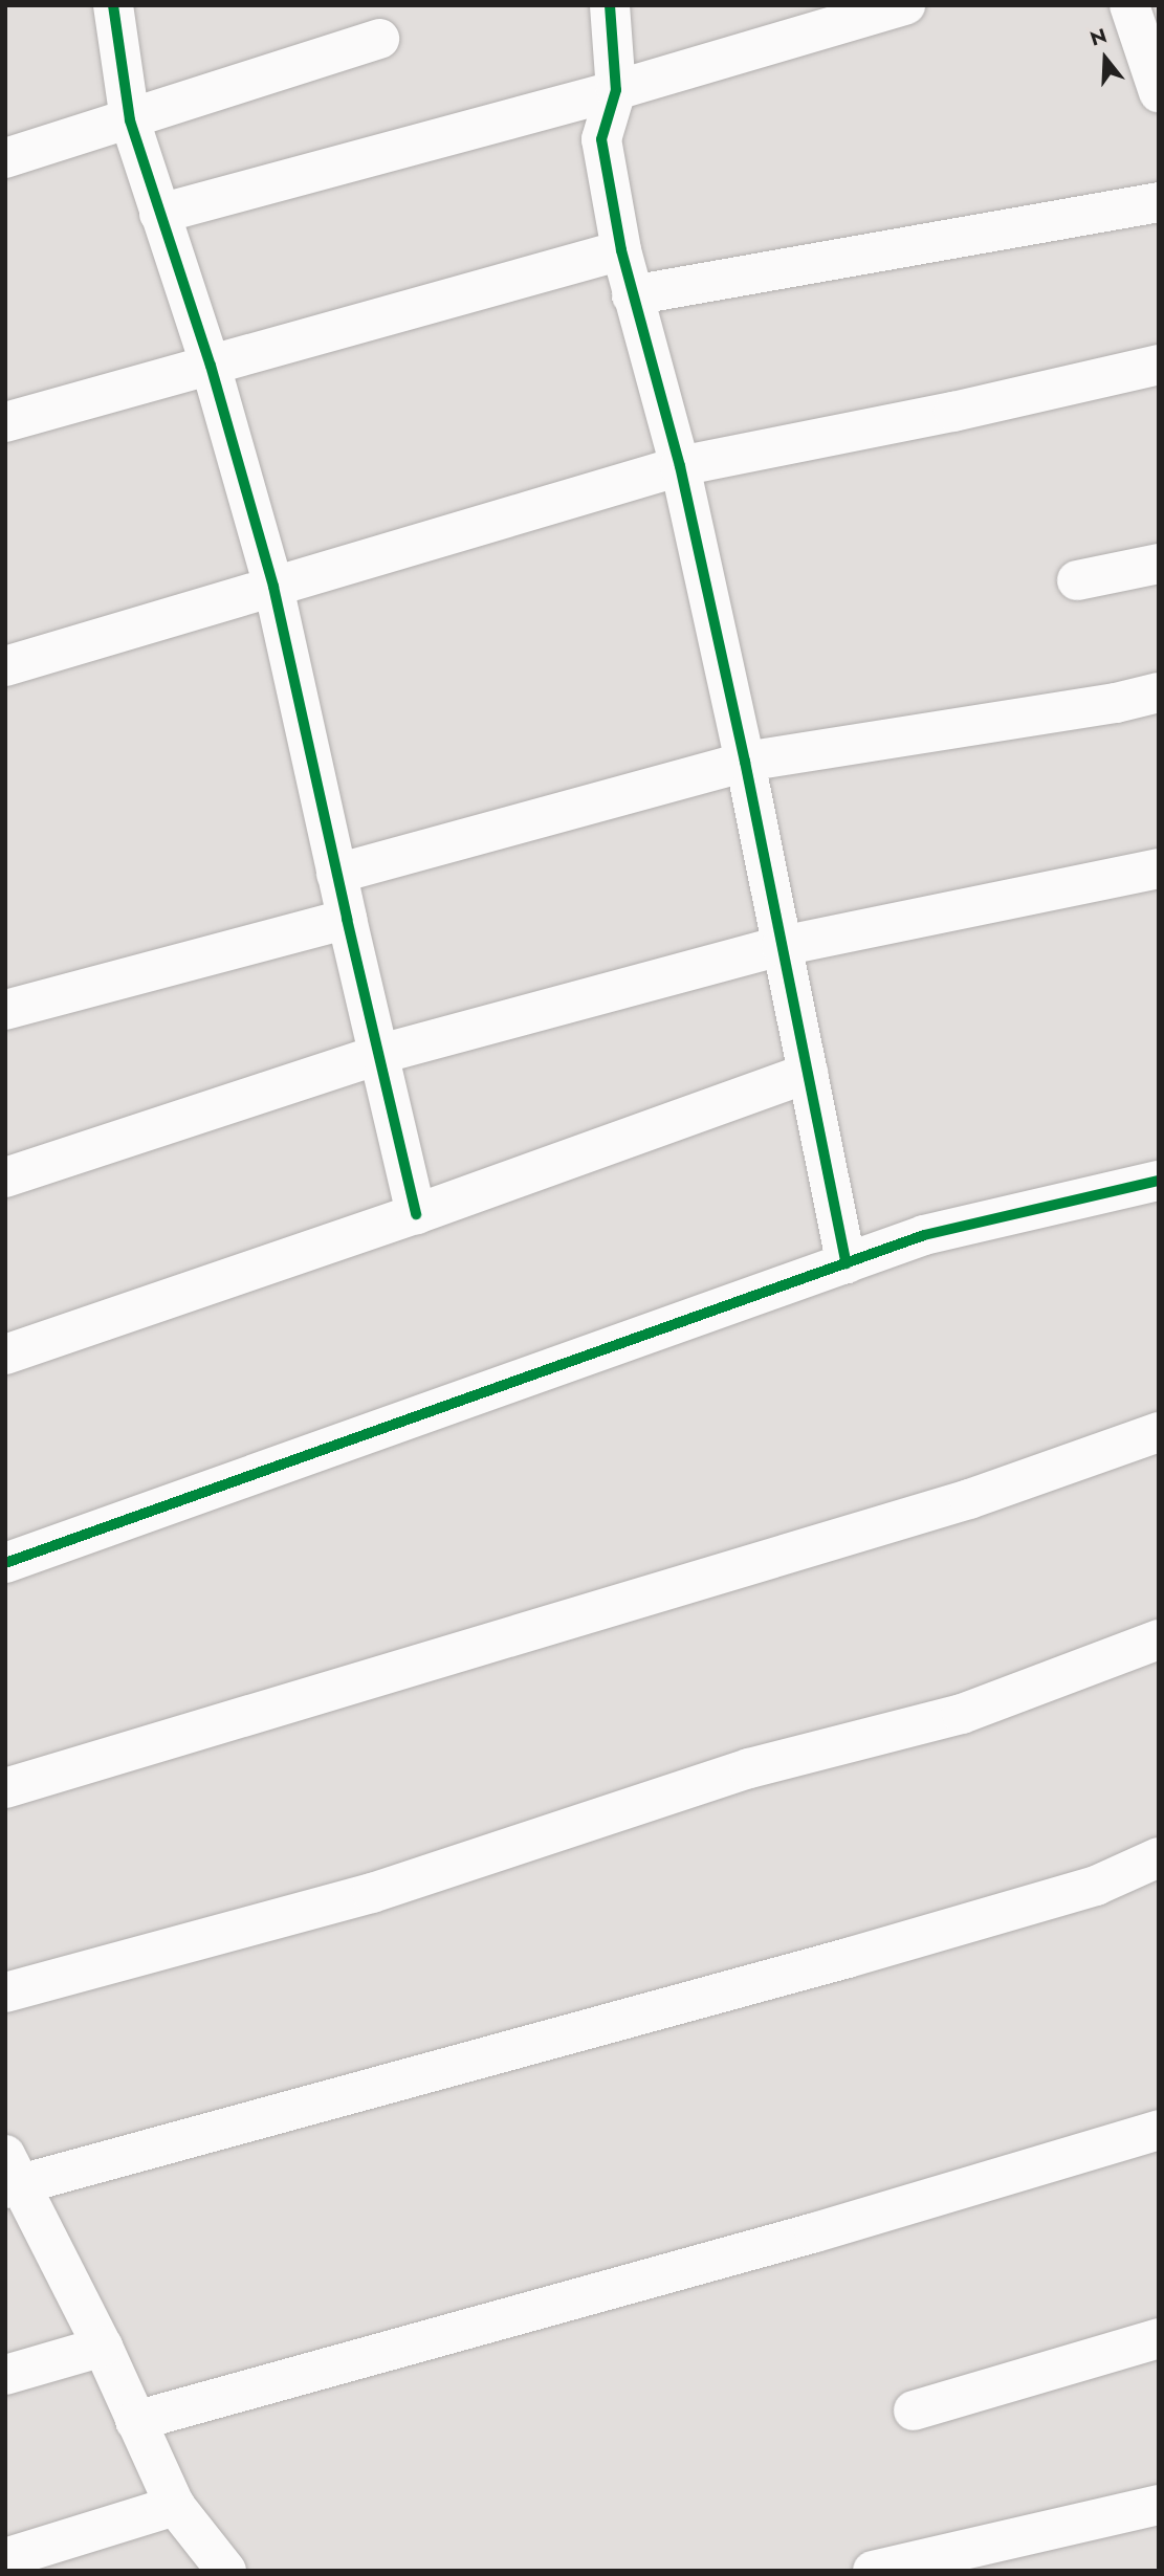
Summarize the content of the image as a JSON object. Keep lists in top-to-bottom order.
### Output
{
  "north": "top"
}
